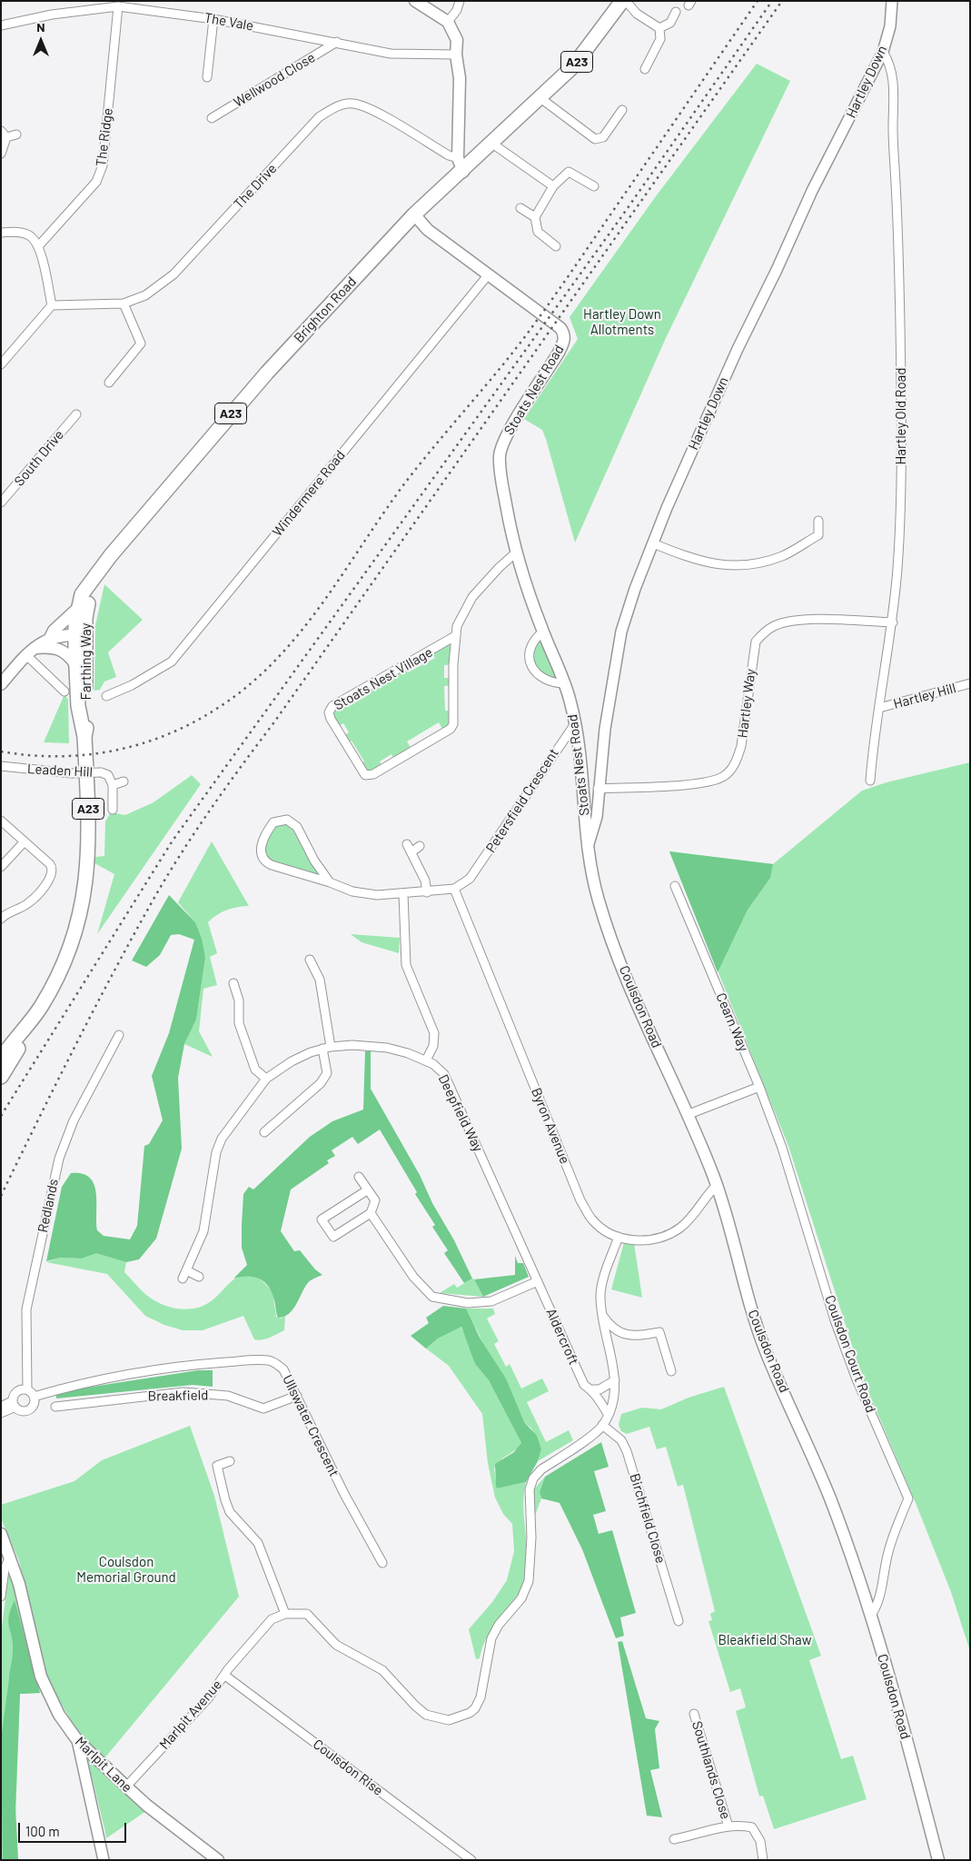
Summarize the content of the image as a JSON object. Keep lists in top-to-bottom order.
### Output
{
  "streets": {
    "highway": ["A23", "Brighton Road", "Farthing Way"],
    "main road": ["Stoats Nest Road", "Coulsdon Road", "Marlpit Lane"],
    "street": [
      "The Vale",
      "Wellwood Close",
      "Hartley Down",
      "The Ridge",
      "The Drive",
      "Hartley Old Road",
      "South Drive",
      "Windermere Road",
      "Stoats Nest Village",
      "Hartley Hill",
      "Hartley Way",
      "Leaden Hill",
      "Petersfield Crescent",
      "Cearn Way",
      "Deepfield Way",
      "Byron Avenue",
      "Redlands",
      "Aldercroft",
      "Coulsdon Court Road",
      "Breakfield",
      "Ullswater Crescent",
      "Birchfield Close",
      "Marlpit Avenue",
      "Coulsdon Rise",
      "Southlands Close"
    ]
  },
  "crossings": [
    ["The Vale", "Wellwood Close"],
    ["The Vale", "The Ridge"],
    ["A23", "Brighton Road"],
    ["A23", "Farthing Way"],
    ["Hartley Down", "Stoats Nest Road"],
    ["Hartley Down", "Hartley Old Road"],
    ["Hartley Down", "Hartley Way"],
    ["Hartley Down", "Coulsdon Road"],
    ["Brighton Road", "Stoats Nest Road"],
    ["Brighton Road", "Farthing Way"],
    ["Stoats Nest Road", "Windermere Road"],
    ["Stoats Nest Road", "Stoats Nest Village"],
    ["Stoats Nest Road", "Petersfield Crescent"],
    ["Stoats Nest Road", "Coulsdon Road"],
    ["Hartley Old Road", "Hartley Hill"],
    ["Hartley Old Road", "Hartley Way"],
    ["Petersfield Crescent", "Byron Avenue"],
    ["Coulsdon Road", "Byron Avenue"],
    ["Coulsdon Road", "Coulsdon Court Road"],
    ["Cearn Way", "Coulsdon Court Road"],
    ["Deepfield Way", "Aldercroft"],
    ["Redlands", "Ullswater Crescent"],
    ["Breakfield", "Ullswater Crescent"],
    ["Marlpit Avenue", "Marlpit Lane"],
    ["Marlpit Avenue", "Coulsdon Rise"]
  ],
  "parks": ["Hartley Down Allotments", "Coulsdon Memorial Ground", "Bleakfield Shaw"],
  "scale_bar": "100 m",
  "north": "top"
}
